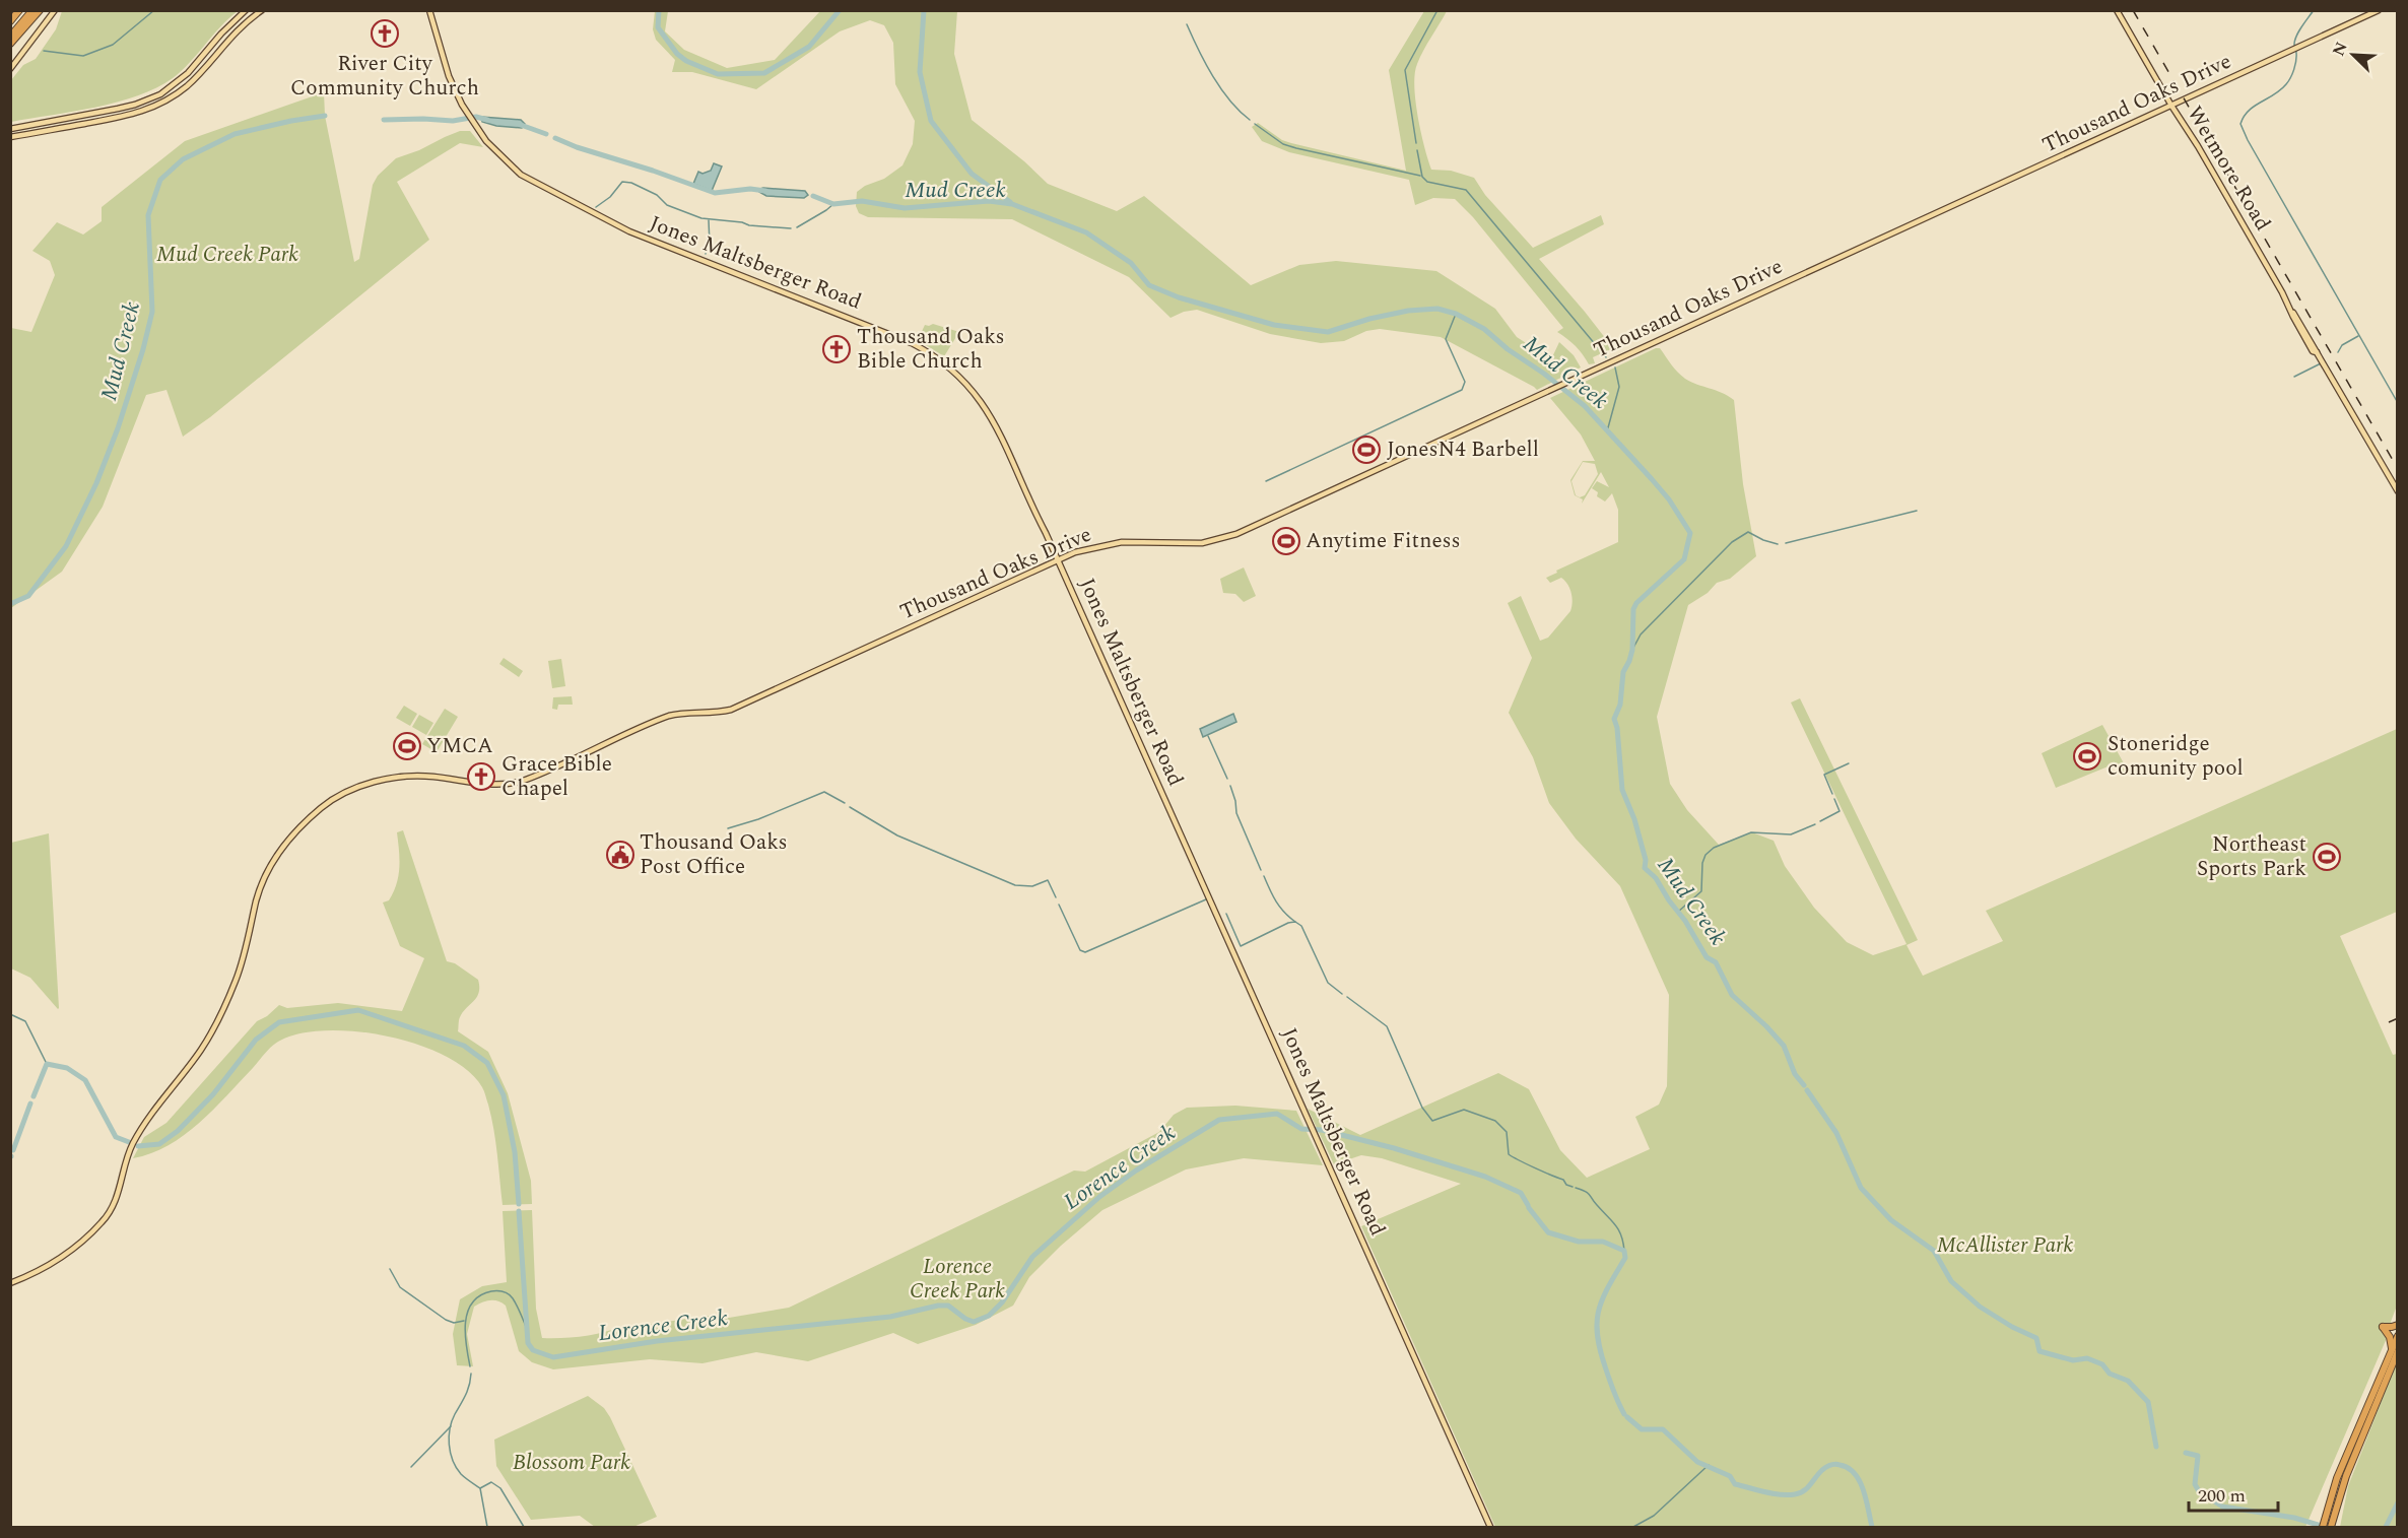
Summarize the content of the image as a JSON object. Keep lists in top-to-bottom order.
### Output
{
  "streets": {
    "main road": ["Thousand Oaks Drive", "Wetmore Road", "Jones Maltsberger Road"]
  },
  "crossings": [
    ["Thousand Oaks Drive", "Wetmore Road"],
    ["Thousand Oaks Drive", "Jones Maltsberger Road"]
  ],
  "water": ["Mud Creek", "Lorence Creek"],
  "parks": [
    "Mud Creek Park",
    "McAllister Park",
    "Lorence Creek Park",
    "Blossom Park"
  ],
  "places": {
    "church": ["River City Community Church", "Thousand Oaks Bible Church", "Grace Bible Chapel"],
    "sports": [
      "JonesN4 Barbell",
      "Anytime Fitness",
      "YMCA",
      "Stoneridge comunity pool",
      "Northeast Sports Park"
    ],
    "public building": ["Thousand Oaks Post Office"]
  },
  "scale_bar": "200 m",
  "north": "top left"
}
